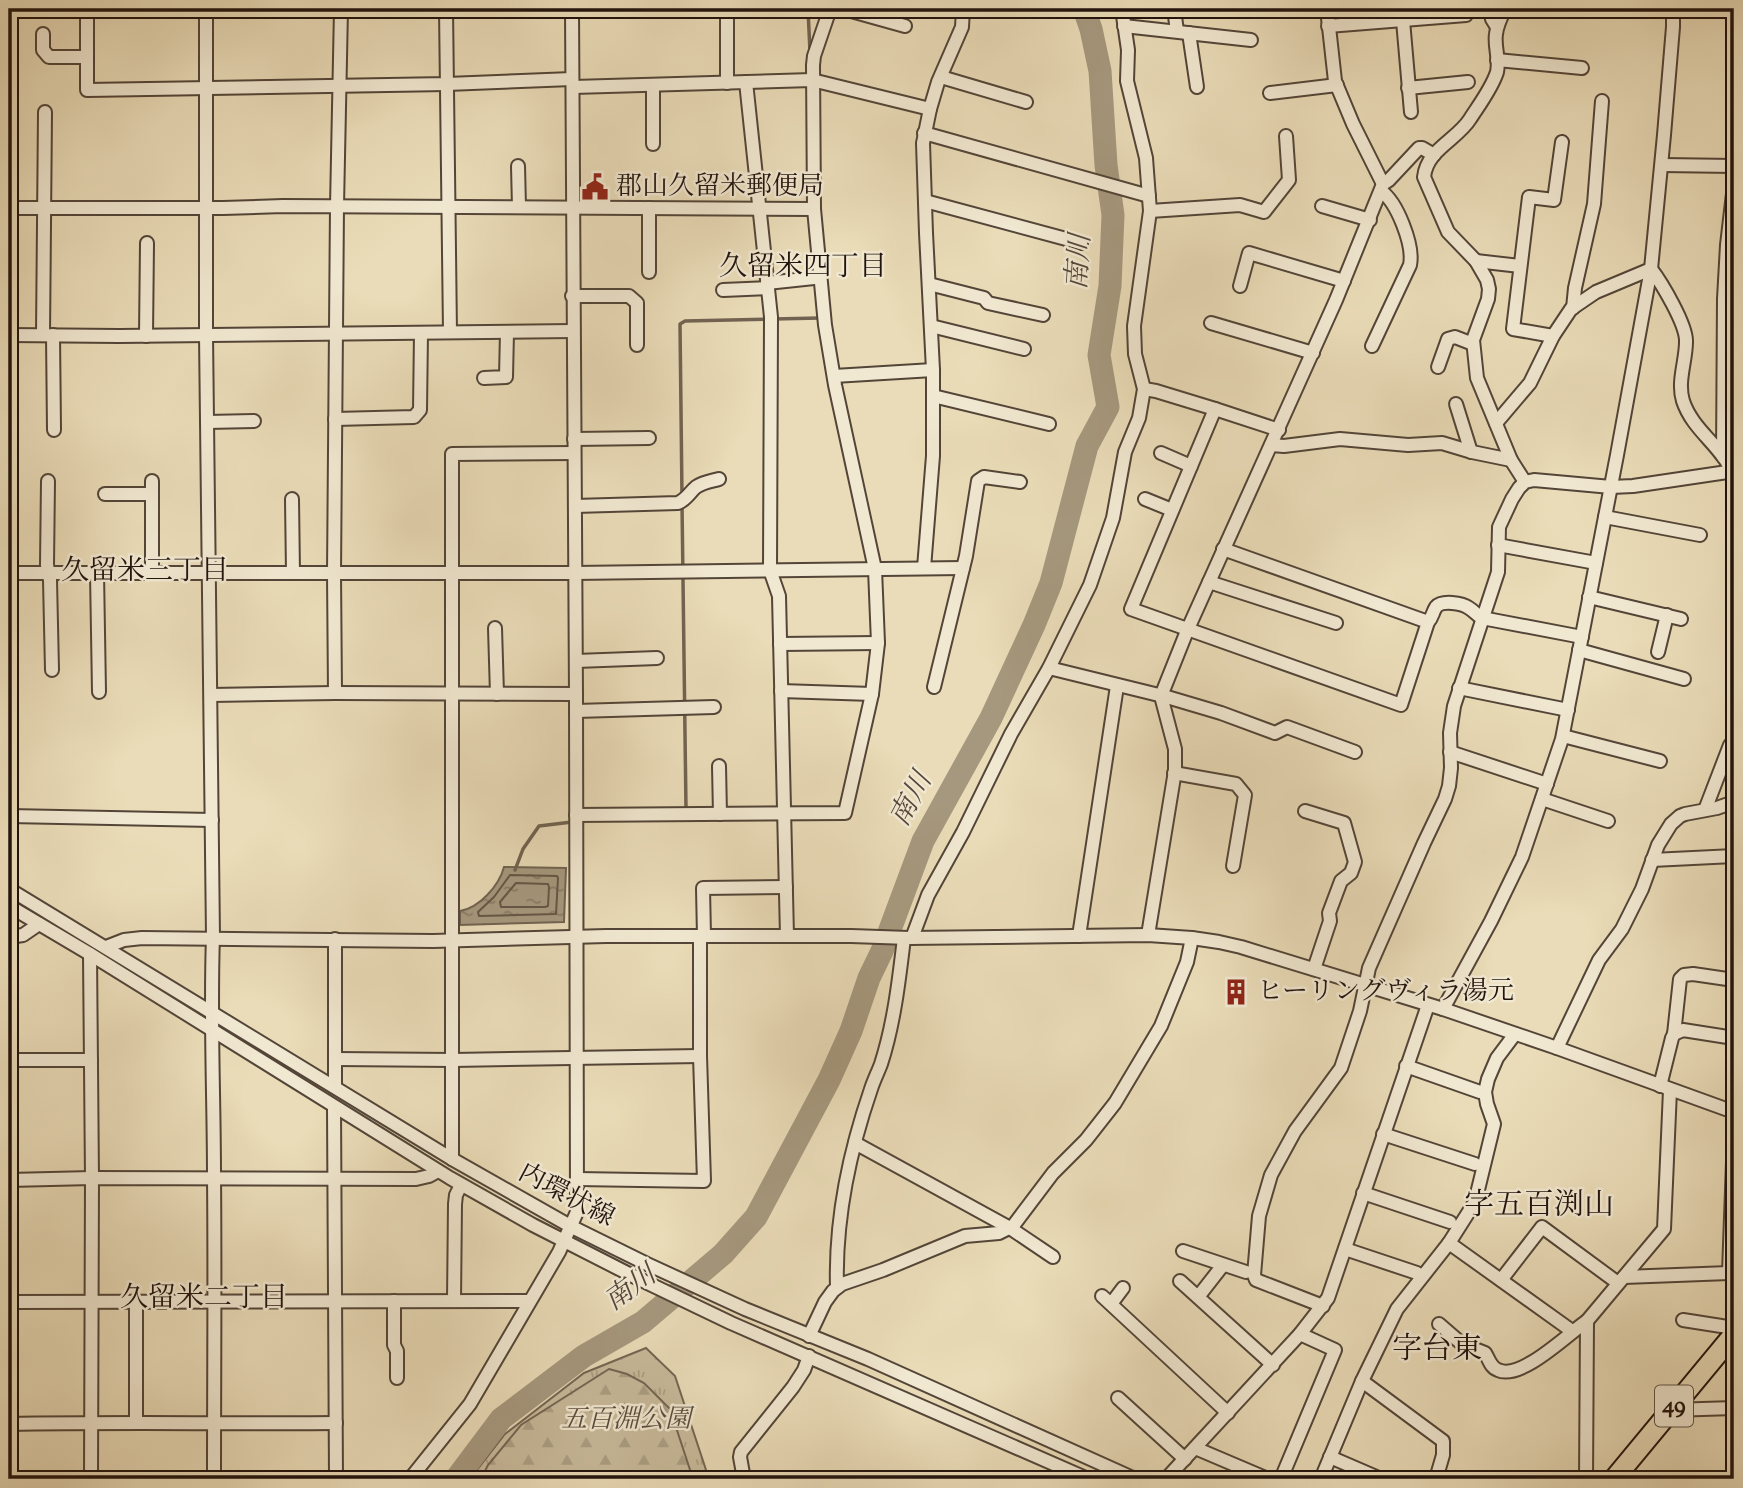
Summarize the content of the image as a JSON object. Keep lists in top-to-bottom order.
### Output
{
  "streets": {
    "highway": ["49"],
    "street": ["内環状線"]
  },
  "districts": [
    "久留米四丁目",
    "久留米三丁目",
    "字五百渕山",
    "久留米二丁目",
    "字台東"
  ],
  "water": ["南川"],
  "parks": ["五百淵公園"],
  "places": {
    "public building": ["郡山久留米郵便局"],
    "building": ["ヒーリングヴィラ湯元"]
  }
}
